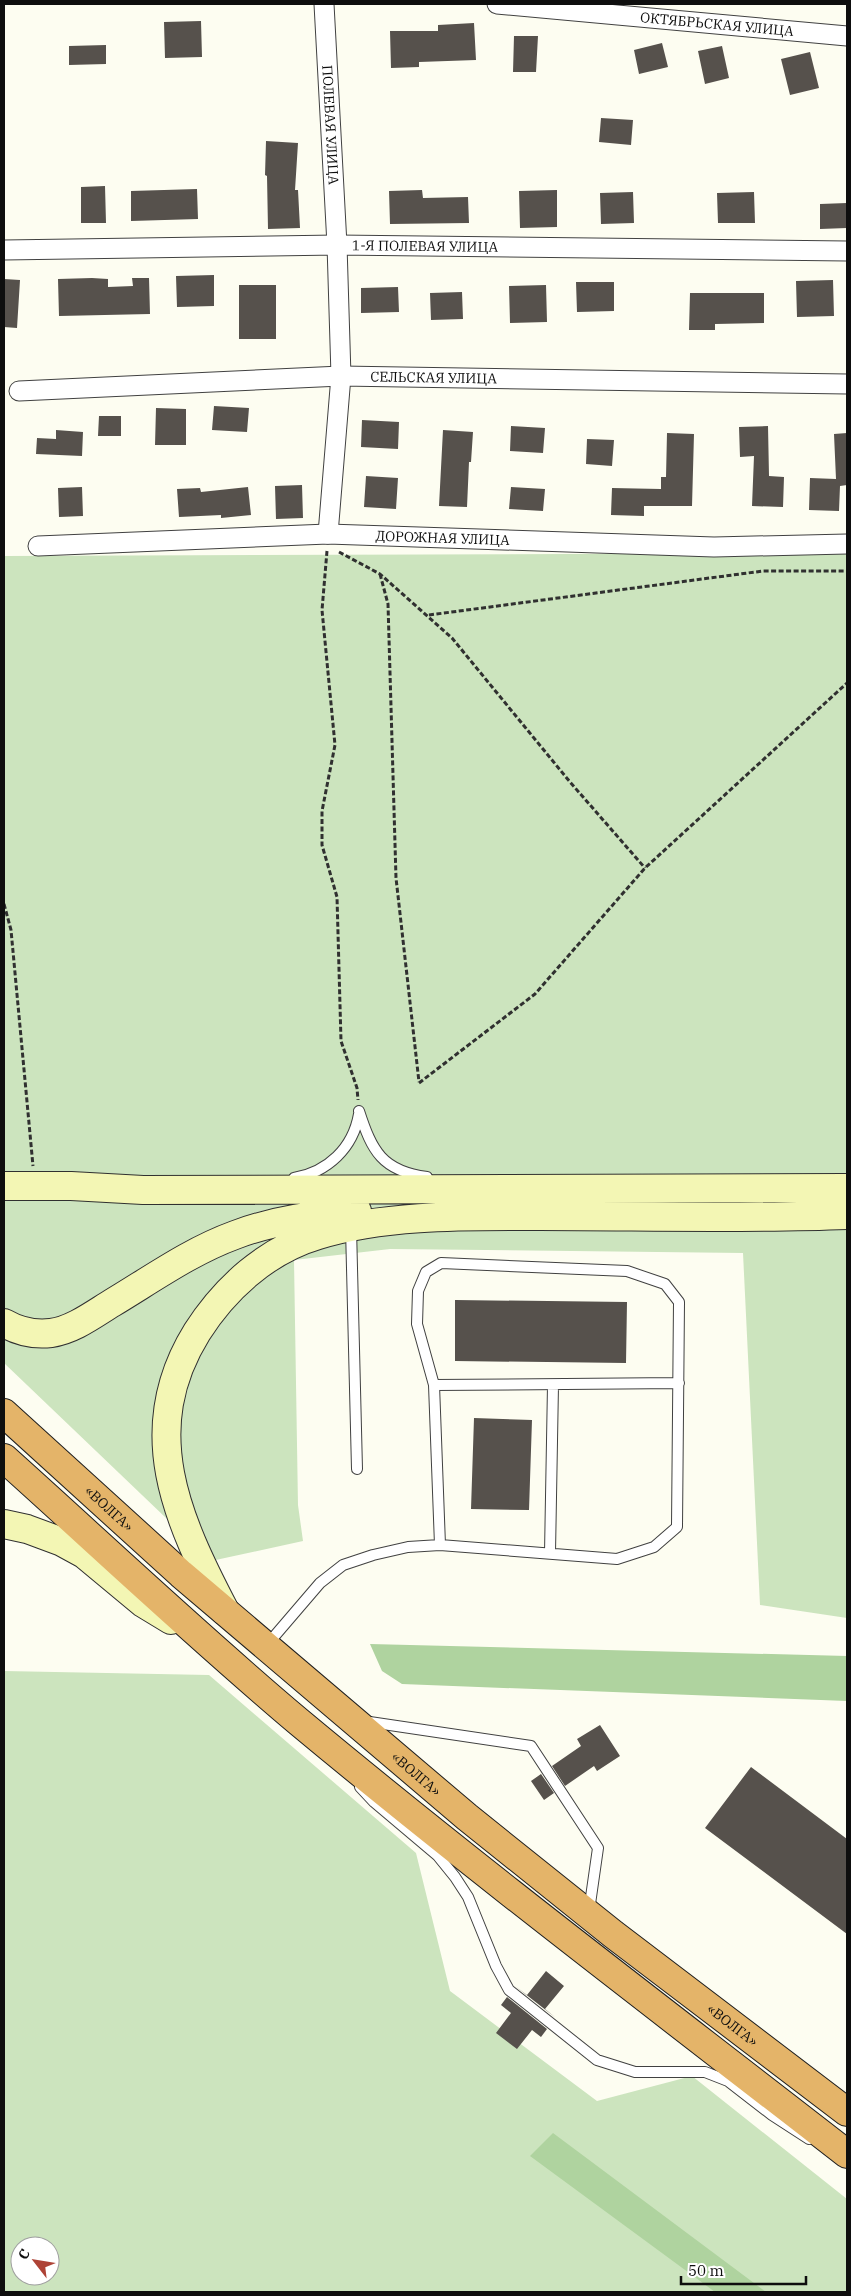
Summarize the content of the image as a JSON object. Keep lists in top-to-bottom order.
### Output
{
  "streets": {
    "highway": ["«ВОЛГА»"],
    "street": [
      "ОКТЯБРЬСКАЯ УЛИЦА",
      "ПОЛЕВАЯ УЛИЦА",
      "1-Я ПОЛЕВАЯ УЛИЦА",
      "СЕЛЬСКАЯ УЛИЦА",
      "ДОРОЖНАЯ УЛИЦА"
    ]
  },
  "crossings": [
    ["ПОЛЕВАЯ УЛИЦА", "1-Я ПОЛЕВАЯ УЛИЦА"],
    ["ПОЛЕВАЯ УЛИЦА", "СЕЛЬСКАЯ УЛИЦА"],
    ["ПОЛЕВАЯ УЛИЦА", "ДОРОЖНАЯ УЛИЦА"]
  ],
  "scale_bar": "50 m",
  "north": "top left"
}
